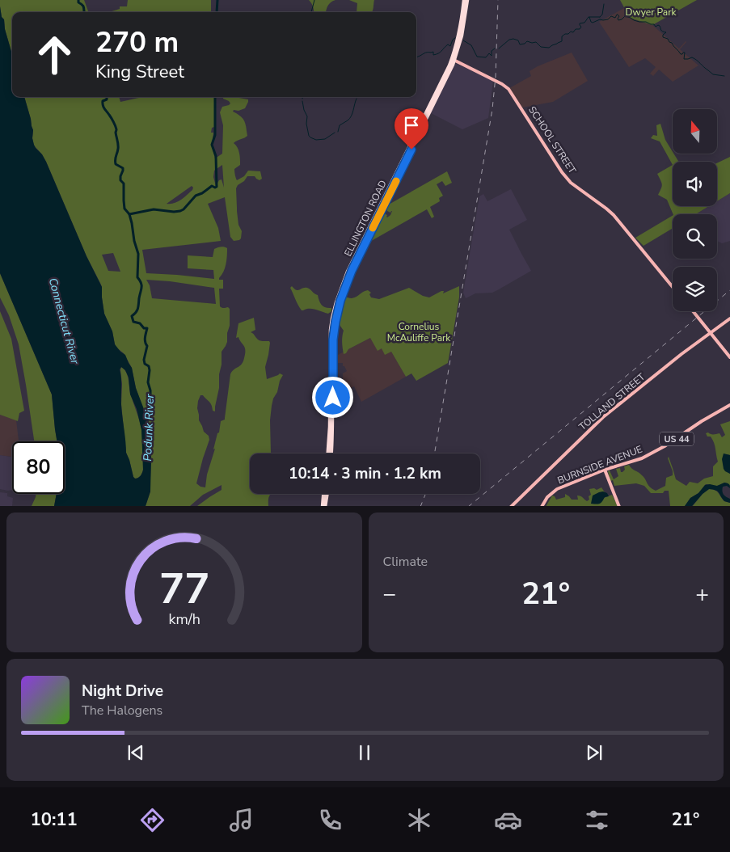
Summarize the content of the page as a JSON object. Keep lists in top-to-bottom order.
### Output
{
  "streets": {
    "highway": ["ELLINGTON ROAD"],
    "main road": [
      "SCHOOL STREET",
      "TOLLAND STREET",
      "US 44",
      "BURNSIDE AVENUE"
    ]
  },
  "crossings": [
    ["SCHOOL STREET", "ELLINGTON ROAD"]
  ],
  "water": ["Connecticut River", "Podunk River"],
  "parks": ["Dwyer Park", "Cornelius McAuliffe Park"],
  "north": "top",
  "page": {
    "turn": ["270 m", "King Street"],
    "limit": "80",
    "trip": "10:14 · 3 min · 1.2 km",
    "tile": "Climate",
    "heat": ["−", "21°", "+"],
    "song": ["Night Drive", "The Halogens"],
    "tabs": ["10:11", "21°"],
    "gauge": ["77", "km/h"]
  }
}
